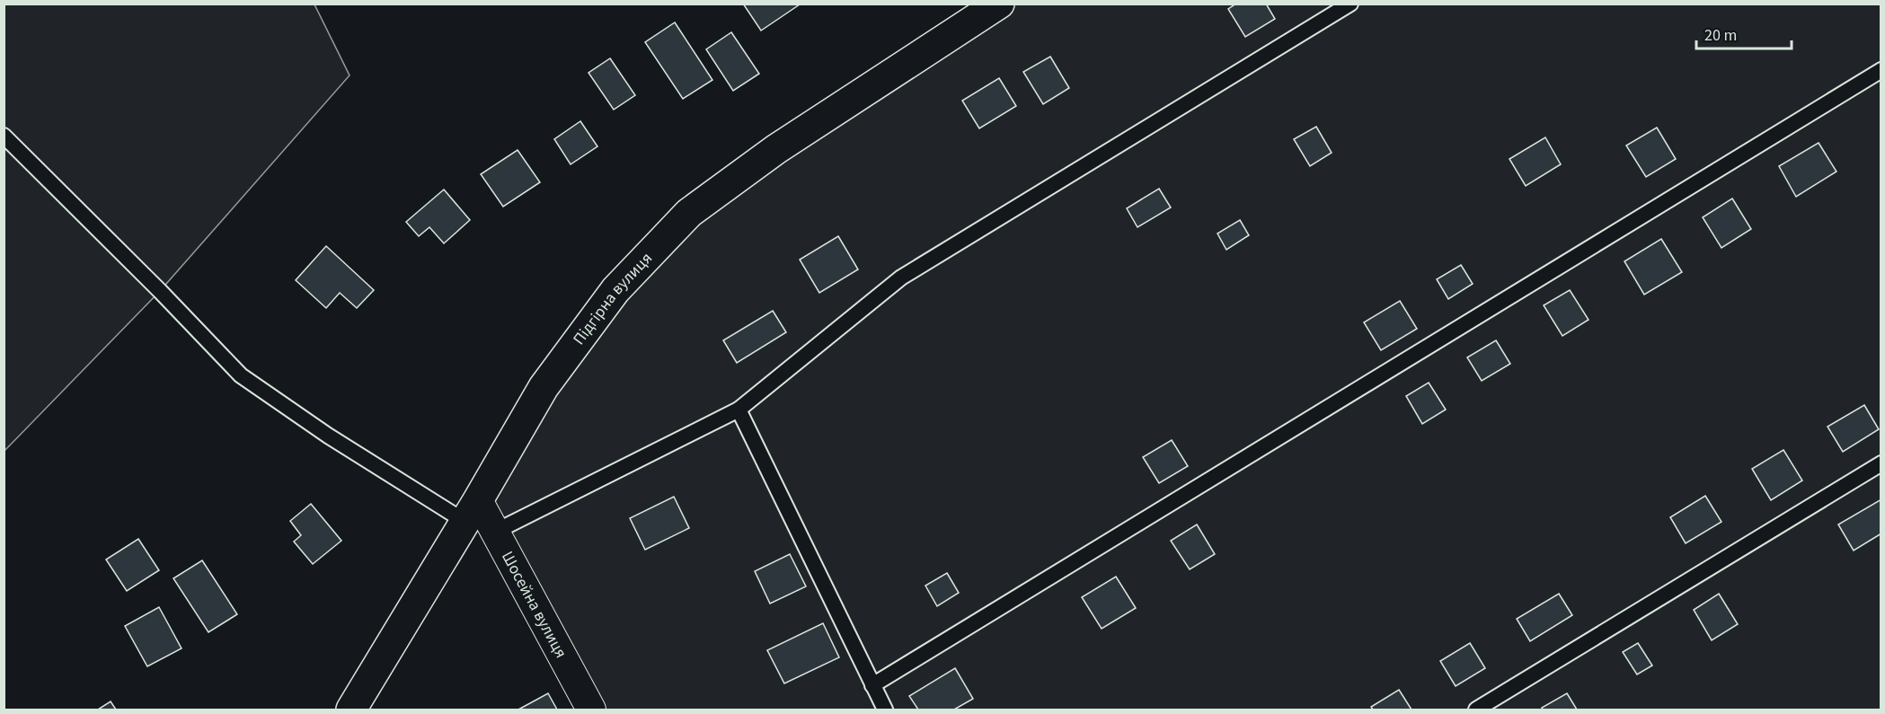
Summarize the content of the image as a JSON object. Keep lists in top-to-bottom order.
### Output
{
  "streets": {
    "street": ["Підгірна вулиця", "Шосейна вулиця"]
  },
  "crossings": [
    ["Підгірна вулиця", "Шосейна вулиця"]
  ],
  "scale_bar": "20 m"
}
